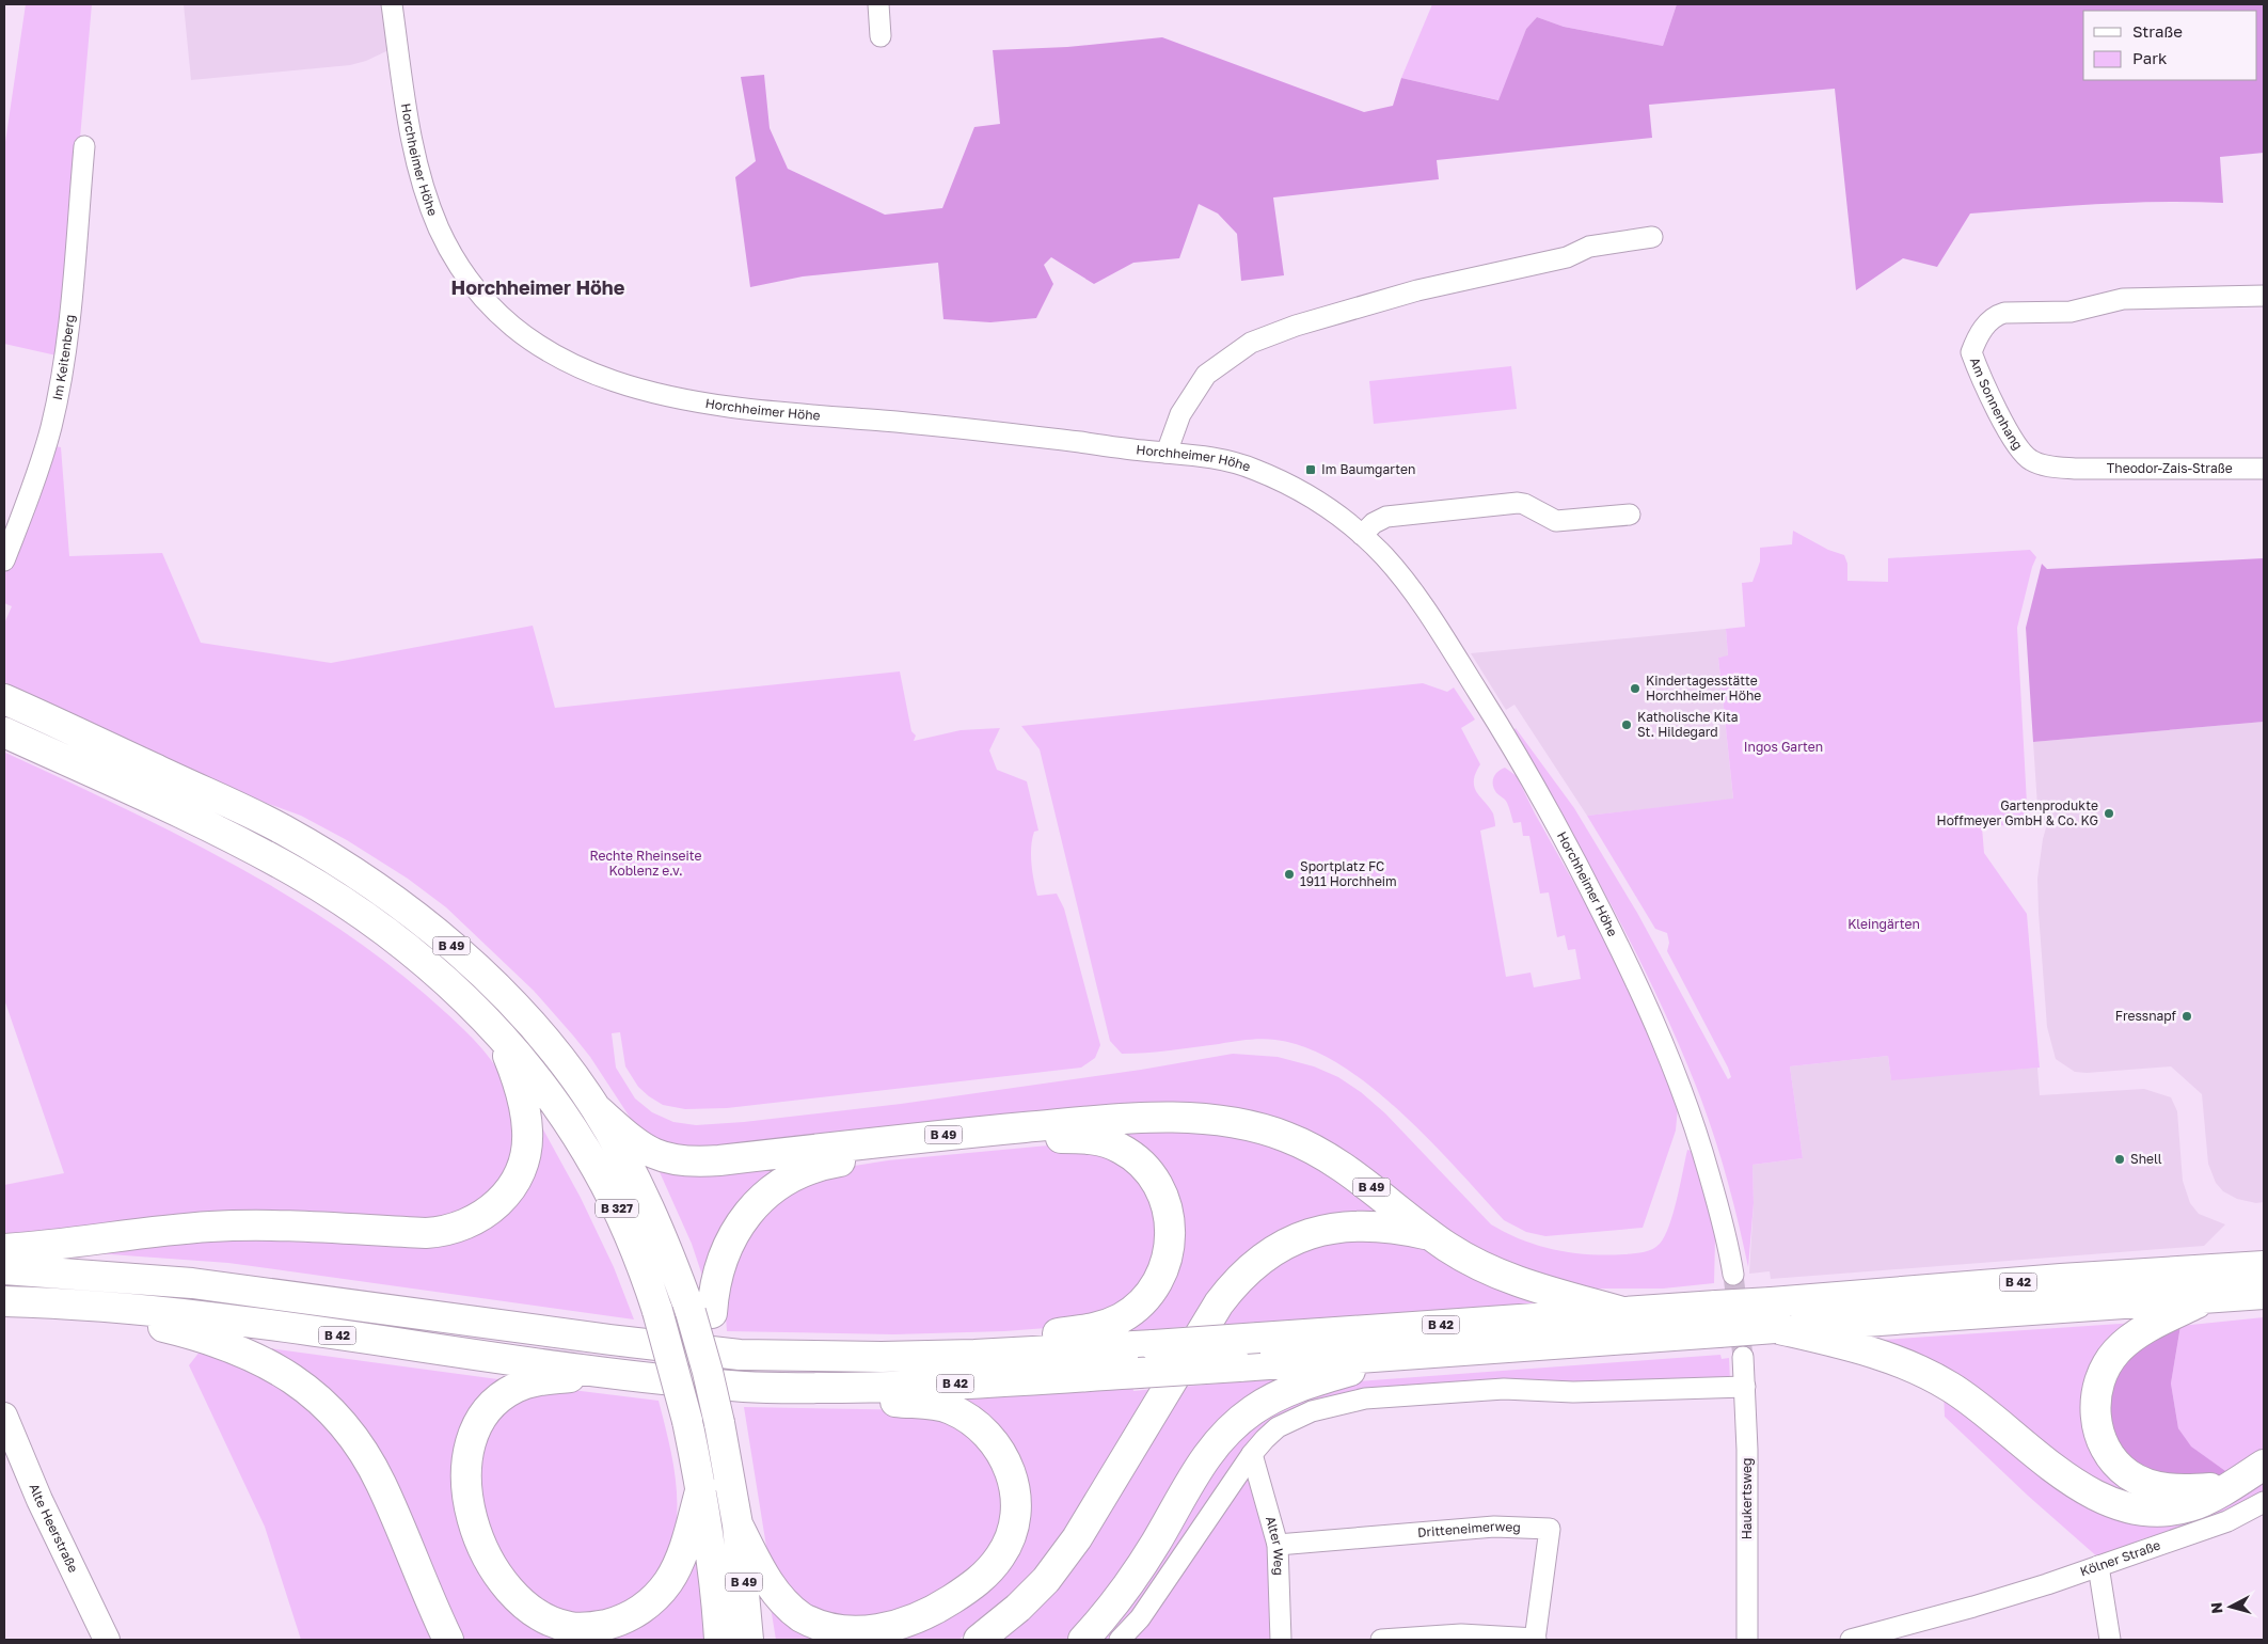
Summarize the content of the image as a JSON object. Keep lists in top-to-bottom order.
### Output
{
  "streets": {
    "highway": ["B 49", "B 327", "B 42"],
    "street": [
      "Horchheimer Höhe",
      "Im Keitenberg",
      "Am Sonnenhang",
      "Theodor-Zais-Straße",
      "Haukertsweg",
      "Alte Heerstraße",
      "Dritteneimerweg",
      "Alter Weg",
      "Kölner Straße"
    ]
  },
  "crossings": [
    ["Am Sonnenhang", "Theodor-Zais-Straße"],
    ["B 49", "B 327"],
    ["Dritteneimerweg", "Alter Weg"]
  ],
  "districts": ["Horchheimer Höhe"],
  "parks": ["Ingos Garten", "Rechte Rheinseite Koblenz e.v.", "Kleingärten"],
  "places": {
    "transit": ["Im Baumgarten"],
    "other": [
      "Kindertagesstätte Horchheimer Höhe",
      "Katholische Kita St. Hildegard",
      "Gartenprodukte Hoffmeyer GmbH & Co. KG",
      "Sportplatz FC 1911 Horchheim",
      "Fressnapf",
      "Shell"
    ]
  },
  "legend": ["Straße", "Park"],
  "north": "left"
}
